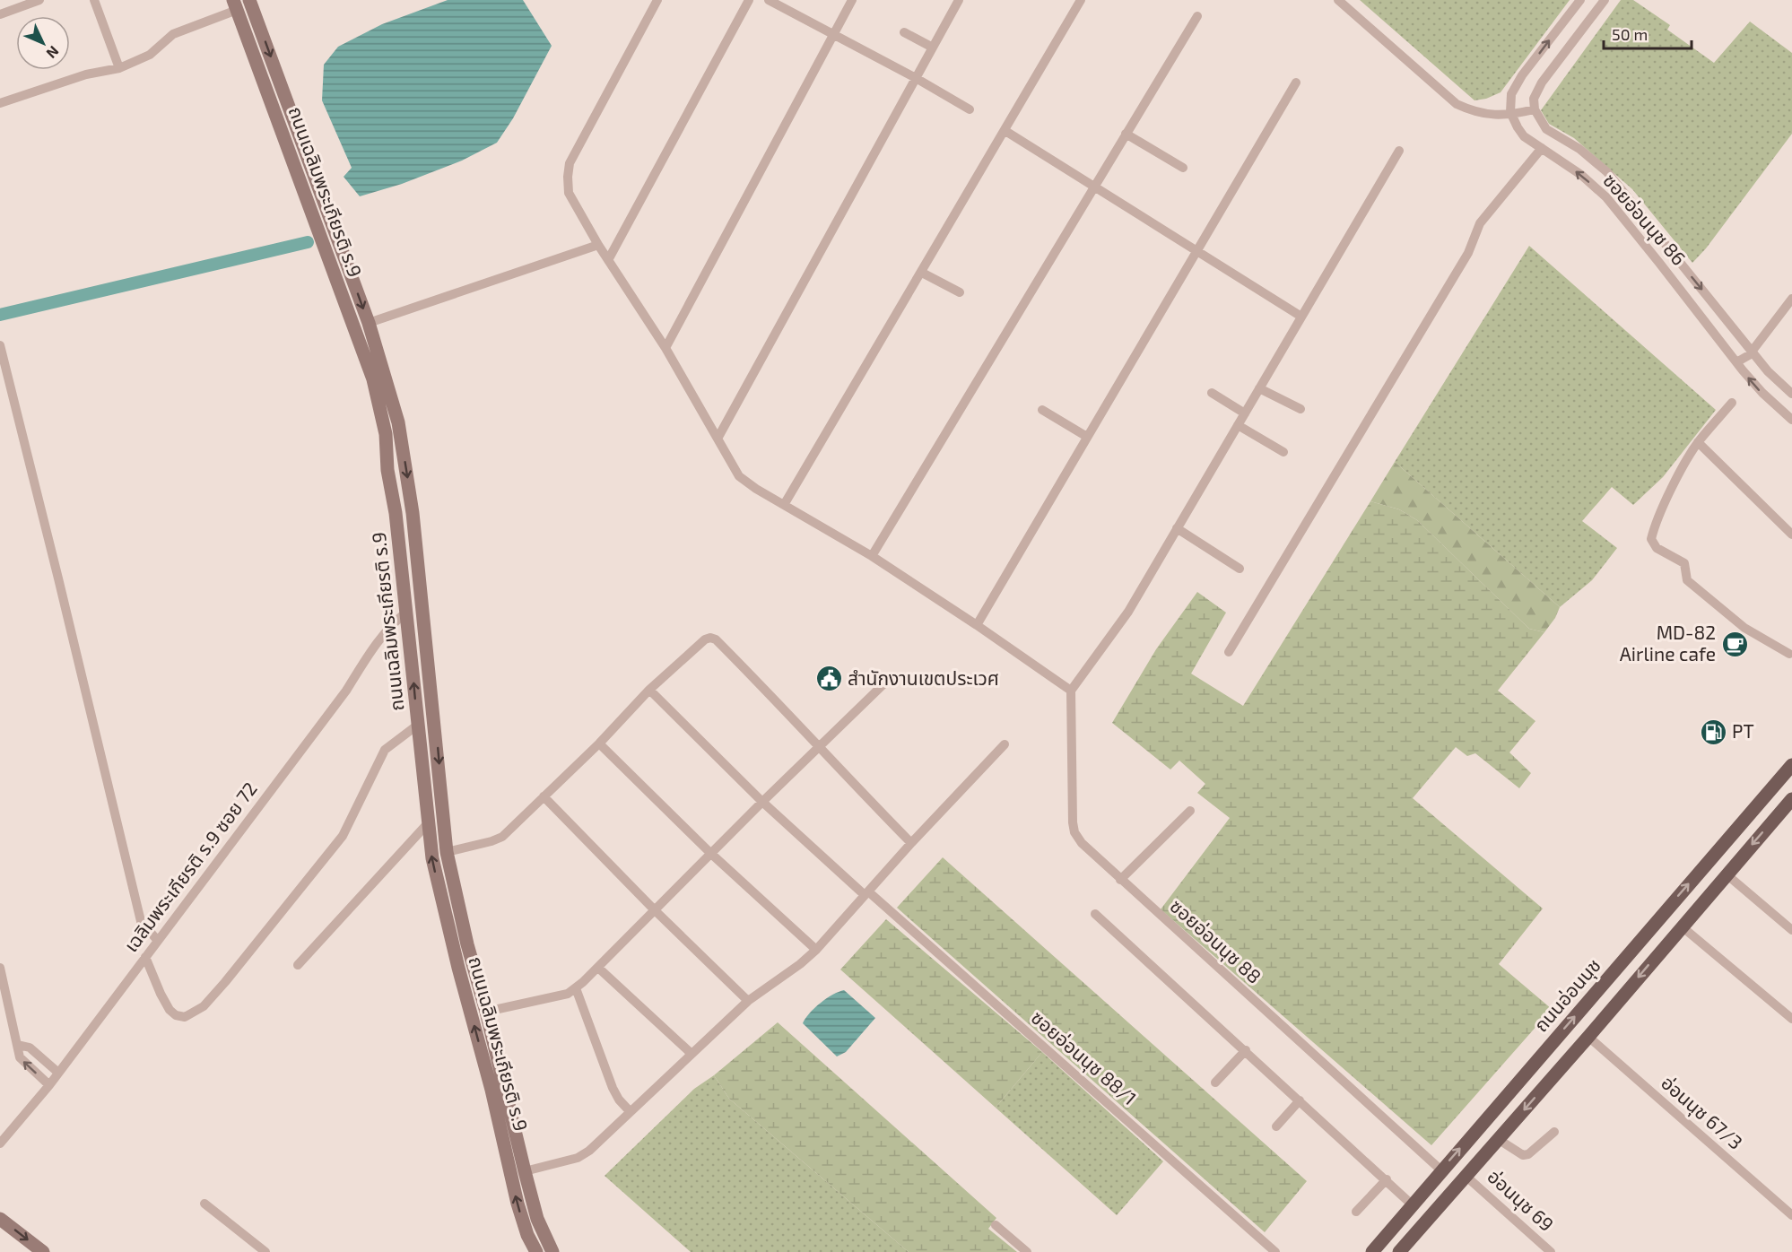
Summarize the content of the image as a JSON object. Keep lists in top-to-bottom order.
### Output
{
  "streets": {
    "main road": ["ถนนเฉลิมพระเกียรติ ร.9", "ถนนอ่อนนุช"],
    "street": [
      "ซอยอ่อนนุช 86",
      "เฉลิมพระเกียรติ ร.9 ซอย 72",
      "ซอยอ่อนนุช 88",
      "ซอยอ่อนนุช 88/1",
      "อ่อนนุช 67/3",
      "อ่อนนุช 69"
    ]
  },
  "crossings": [
    ["ถนนเฉลิมพระเกียรติ ร.9", "เฉลิมพระเกียรติ ร.9 ซอย 72"],
    ["ซอยอ่อนนุช 88", "ถนนอ่อนนุช"]
  ],
  "places": {
    "cafe": ["MD-82 Airline cafe"],
    "public building": ["สำนักงานเขตประเวศ"],
    "fuel station": ["PT"]
  },
  "scale_bar": "50 m",
  "north": "bottom right"
}
